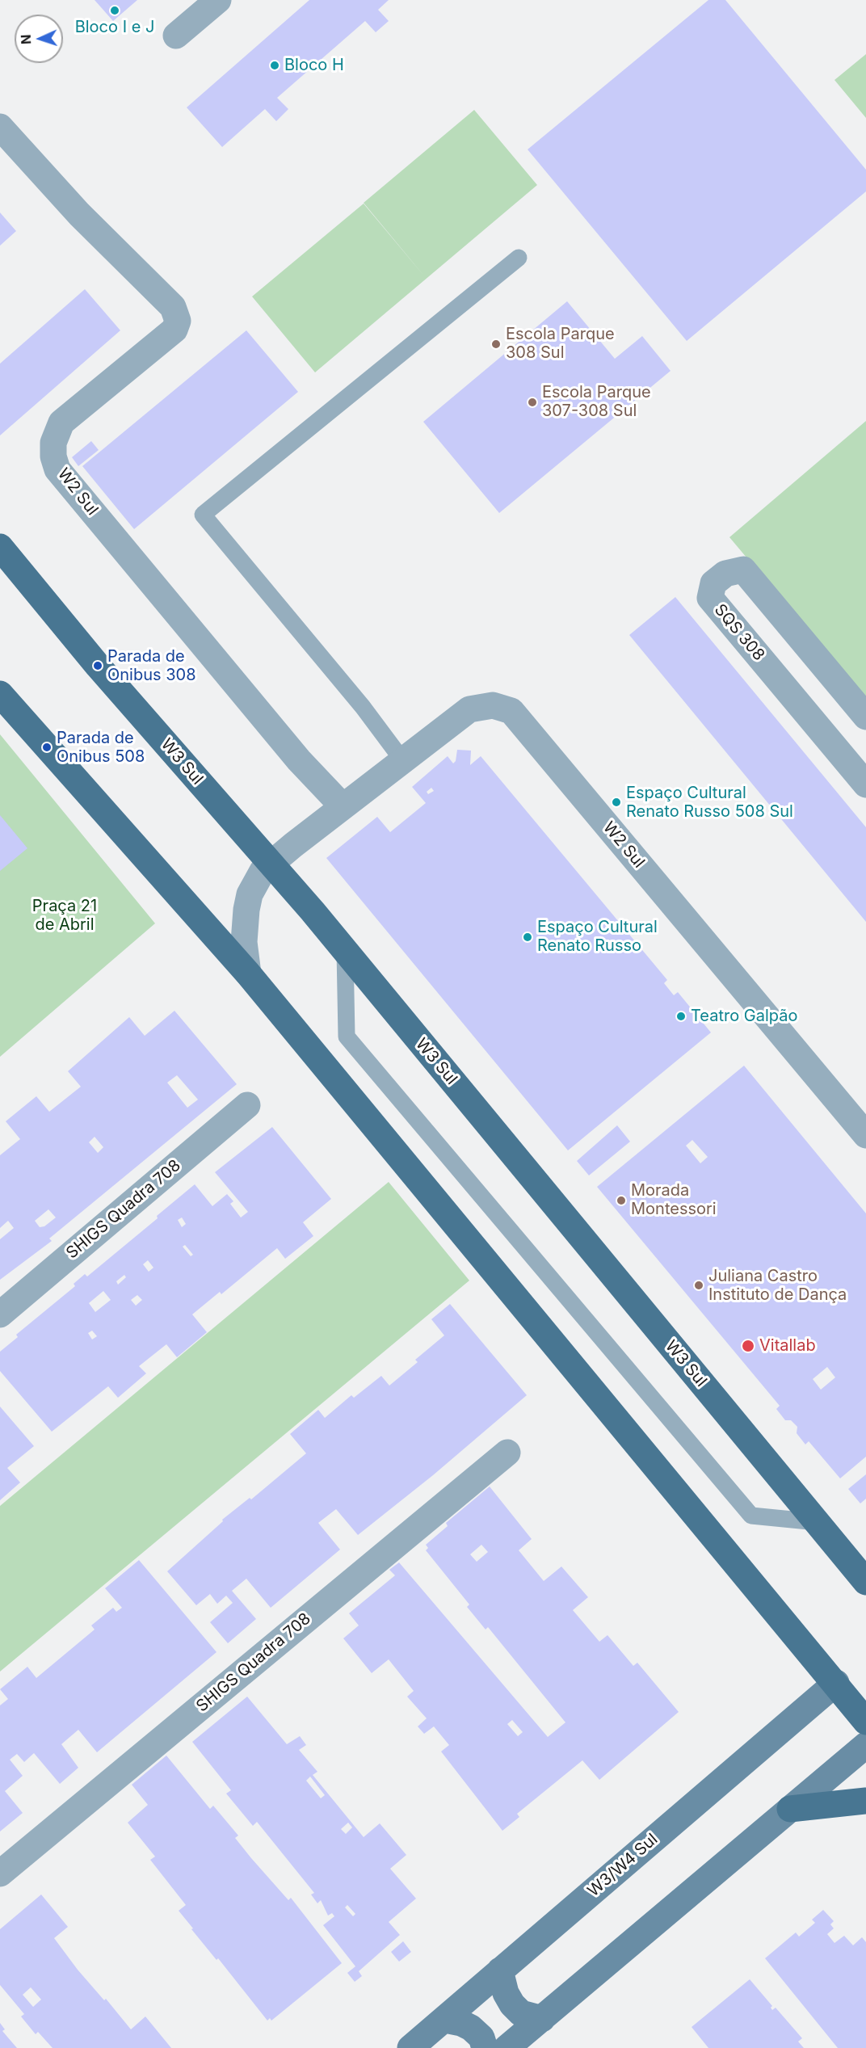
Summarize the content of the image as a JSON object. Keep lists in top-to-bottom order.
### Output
{
  "streets": {
    "main road": ["W3 Sul", "W3/W4 Sul"],
    "street": ["W2 Sul", "SQS 308", "SHIGS Quadra 708"]
  },
  "crossings": [
    ["W2 Sul", "W3 Sul"]
  ],
  "parks": ["Praça 21 de Abril"],
  "places": [
    "Bloco I e J",
    "Bloco H",
    "Escola Parque 308 Sul",
    "Escola Parque 307-308 Sul",
    "Parada de Onibus 308",
    "Parada de Onibus 508",
    "Espaço Cultural Renato Russo 508 Sul",
    "Espaço Cultural Renato Russo",
    "Teatro Galpão",
    "Morada Montessori",
    "Juliana Castro Instituto de Dança",
    "Vitallab"
  ],
  "north": "left"
}
